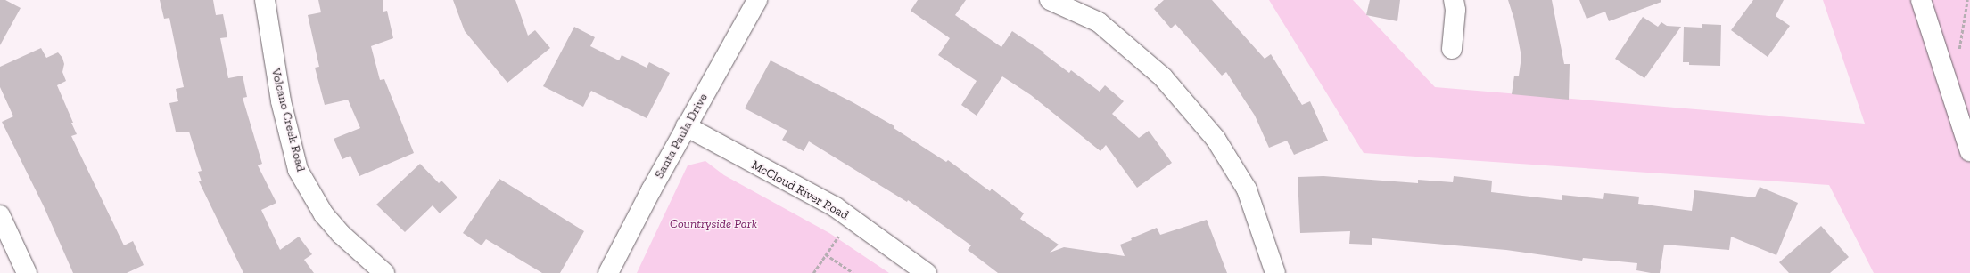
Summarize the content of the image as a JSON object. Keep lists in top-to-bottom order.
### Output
{
  "streets": {
    "street": ["Volcano Creek Road", "Santa Paula Drive", "McCloud River Road"]
  },
  "crossings": [
    ["Santa Paula Drive", "McCloud River Road"]
  ],
  "parks": ["Countryside Park"]
}
